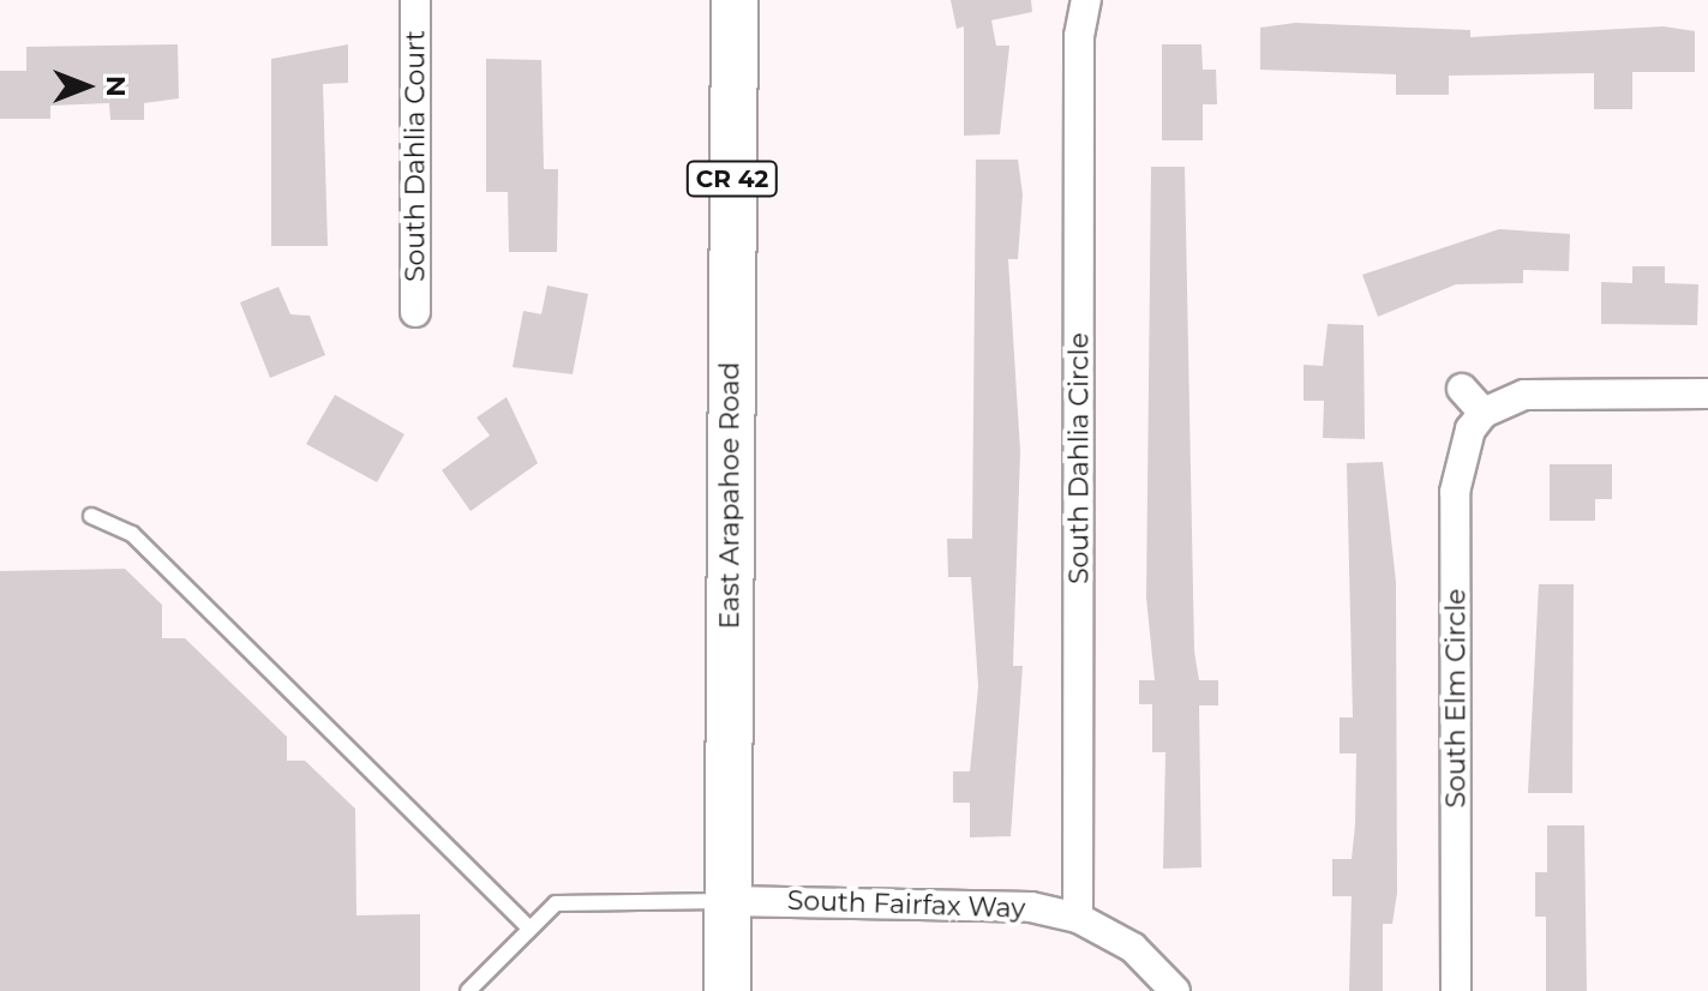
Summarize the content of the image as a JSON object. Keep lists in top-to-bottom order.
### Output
{
  "streets": {
    "main road": ["CR 42", "East Arapahoe Road"],
    "street": [
      "South Dahlia Court",
      "South Dahlia Circle",
      "South Elm Circle",
      "South Fairfax Way"
    ]
  },
  "crossings": [
    ["South Dahlia Circle", "South Fairfax Way"],
    ["East Arapahoe Road", "South Fairfax Way"]
  ],
  "north": "right"
}
